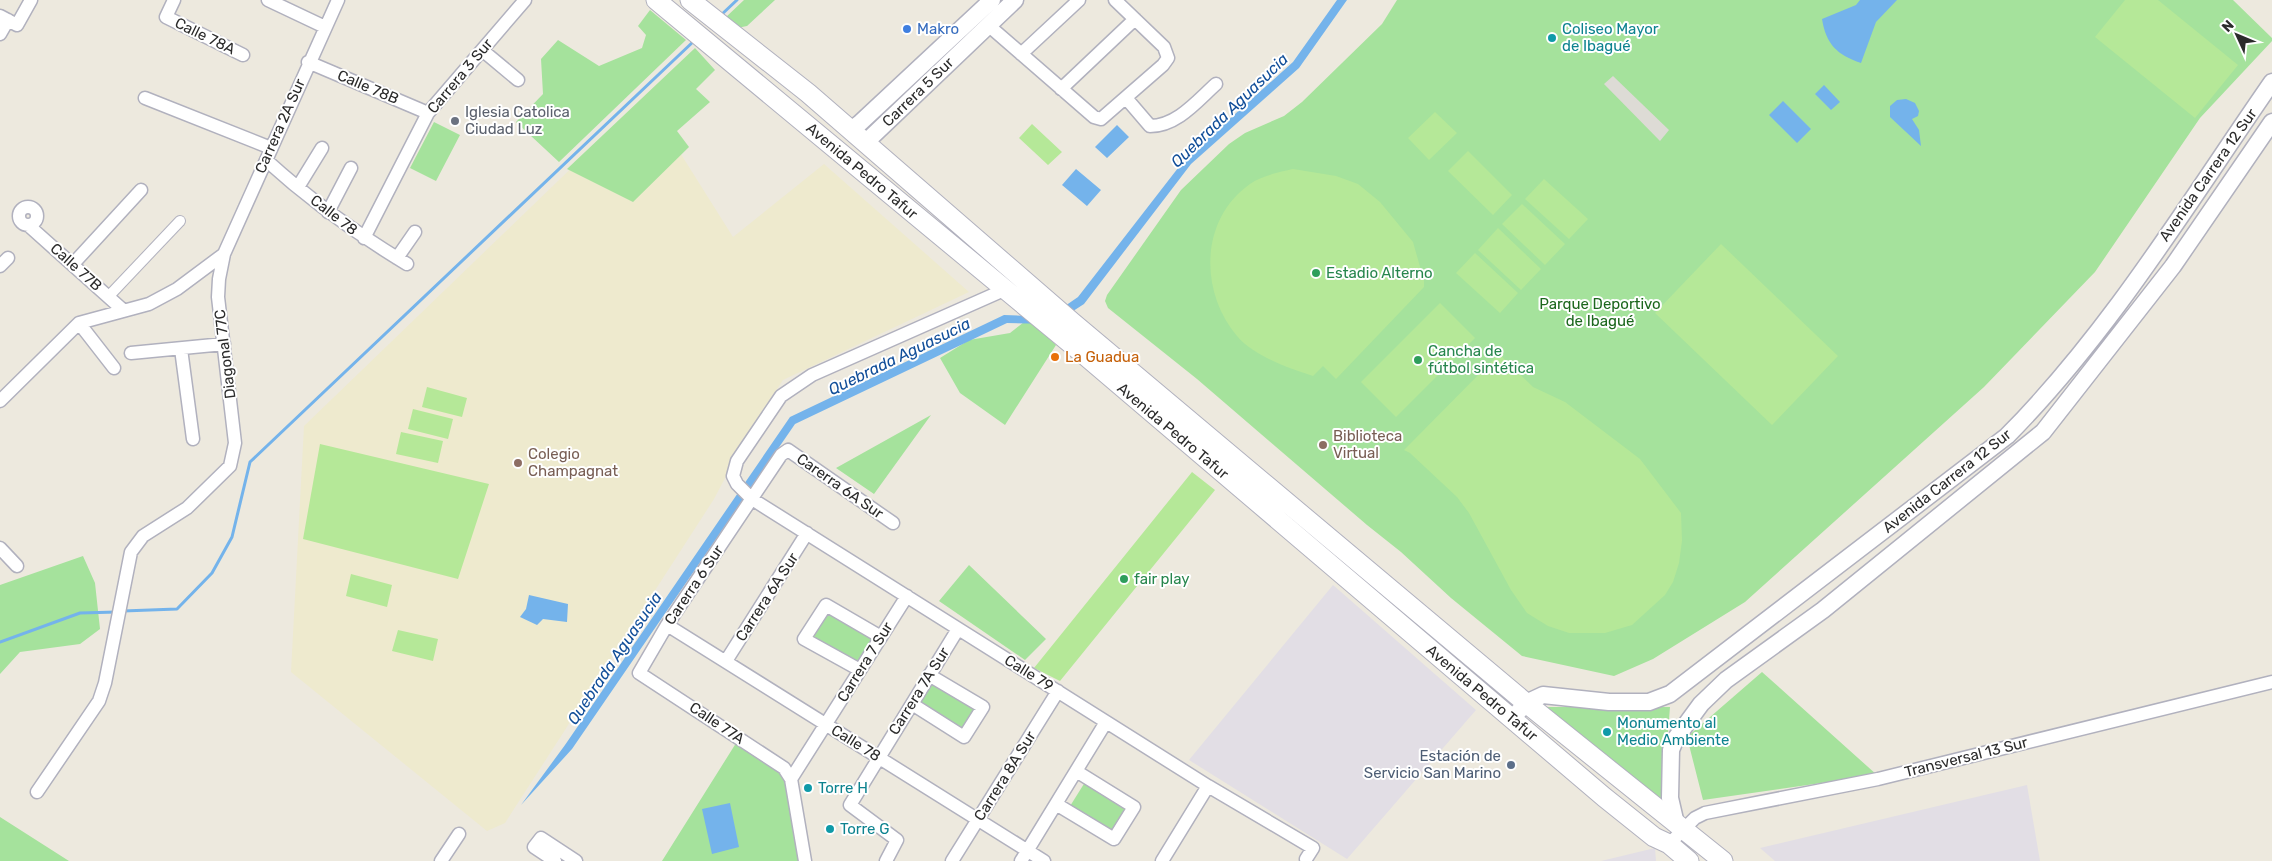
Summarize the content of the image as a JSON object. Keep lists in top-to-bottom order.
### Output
{
  "streets": {
    "main road": ["Avenida Pedro Tafur"],
    "street": [
      "Calle 78A",
      "Carrera 3 Sur",
      "Calle 78B",
      "Carrera 5 Sur",
      "Carrera 2A Sur",
      "Avenida Carrera 12 Sur",
      "Calle 78",
      "Calle 77B",
      "Diagonal 77C",
      "Carerra 6A Sur",
      "Carerra 6 Sur",
      "Carrera 6A Sur",
      "Carrera 7 Sur",
      "Calle 79",
      "Carrera 7A Sur",
      "Calle 77A",
      "Transversal 13 Sur",
      "Carrera 8A Sur"
    ]
  },
  "crossings": [
    ["Carrera 3 Sur", "Calle 78B"],
    ["Carrera 3 Sur", "Calle 78"],
    ["Calle 78B", "Carrera 2A Sur"],
    ["Carrera 5 Sur", "Avenida Pedro Tafur"],
    ["Carrera 2A Sur", "Calle 78"],
    ["Carrera 2A Sur", "Diagonal 77C"],
    ["Avenida Pedro Tafur", "Avenida Carrera 12 Sur"],
    ["Avenida Pedro Tafur", "Calle 79"],
    ["Avenida Pedro Tafur", "Transversal 13 Sur"],
    ["Avenida Carrera 12 Sur", "Transversal 13 Sur"],
    ["Calle 78", "Carerra 6 Sur"],
    ["Calle 78", "Carrera 6A Sur"],
    ["Calle 78", "Carrera 7 Sur"],
    ["Calle 78", "Carrera 7A Sur"],
    ["Calle 78", "Carrera 8A Sur"],
    ["Carerra 6A Sur", "Carerra 6 Sur"],
    ["Carerra 6A Sur", "Calle 79"],
    ["Carerra 6 Sur", "Calle 79"],
    ["Carerra 6 Sur", "Calle 77A"],
    ["Carrera 6A Sur", "Calle 79"],
    ["Carrera 7 Sur", "Calle 79"],
    ["Carrera 7 Sur", "Calle 77A"],
    ["Calle 79", "Carrera 7A Sur"],
    ["Calle 79", "Carrera 8A Sur"]
  ],
  "water": ["Quebrada Aguasucia"],
  "parks": ["Parque Deportivo de Ibagué"],
  "places": [
    "Makro",
    "Coliseo Mayor de Ibagué",
    "Iglesia Catolica Ciudad Luz",
    "Estadio Alterno",
    "La Guadua",
    "Cancha de fútbol sintética",
    "Biblioteca Virtual",
    "Colegio Champagnat",
    "fair play",
    "Monumento al Medio Ambiente",
    "Estación de Servicio San Marino",
    "Torre H",
    "Torre G"
  ],
  "north": "top left"
}
